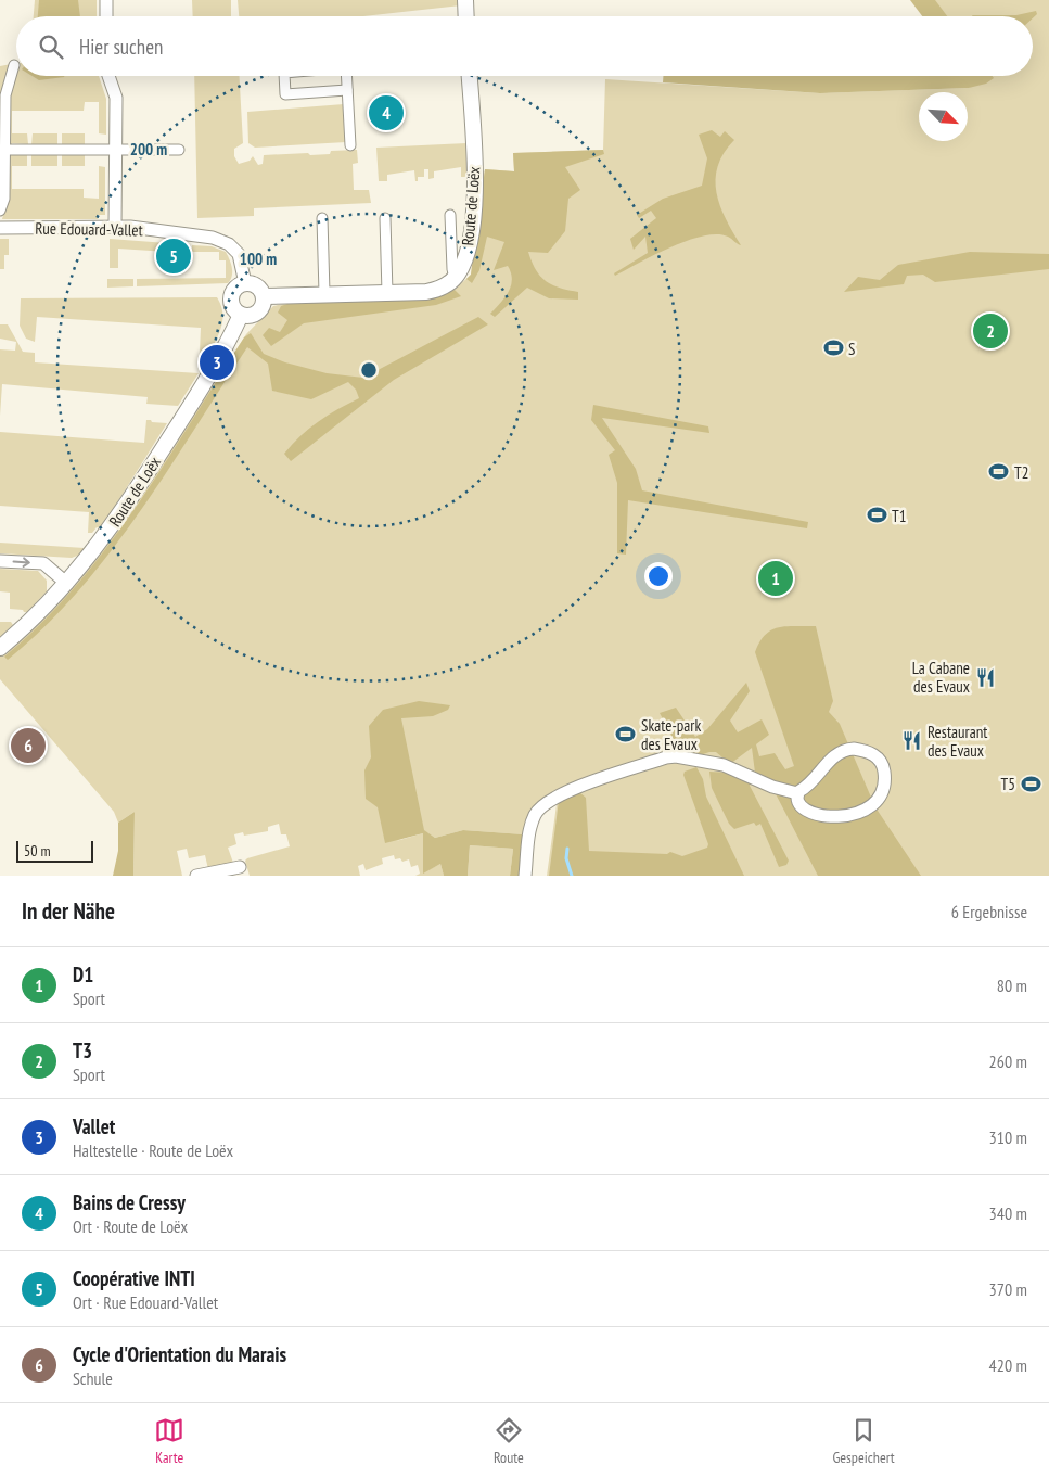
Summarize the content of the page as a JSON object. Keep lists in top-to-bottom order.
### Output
{
  "streets": {
    "street": ["Route de Loëx", "Rue Edouard-Vallet"]
  },
  "crossings": [
    ["Route de Loëx", "Rue Edouard-Vallet"]
  ],
  "places": {
    "sports": [
      "S",
      "T2",
      "T1",
      "Skate-park des Evaux",
      "T5"
    ],
    "restaurant": ["La Cabane des Evaux", "Restaurant des Evaux"]
  },
  "scale_bar": "50 m",
  "north": "bottom right",
  "page": {
    "search": "Hier suchen",
    "pins": [
      "4",
      "5",
      "2",
      "3",
      "1",
      "6"
    ],
    "scale": "50 m",
    "heading": ["In der Nähe", "6 Ergebnisse"],
    "list": [
      {
        "mark": "1",
        "name": "D1",
        "note": "Sport",
        "value": "80 m"
      },
      {
        "mark": "2",
        "name": "T3",
        "note": "Sport",
        "value": "260 m"
      },
      {
        "mark": "3",
        "name": "Vallet",
        "note": "Haltestelle · Route de Loëx",
        "value": "310 m"
      },
      {
        "mark": "4",
        "name": "Bains de Cressy",
        "note": "Ort · Route de Loëx",
        "value": "340 m"
      },
      {
        "mark": "5",
        "name": "Coopérative INTI",
        "note": "Ort · Rue Edouard-Vallet",
        "value": "370 m"
      },
      {
        "mark": "6",
        "name": "Cycle d'Orientation du Marais",
        "note": "Schule",
        "value": "420 m"
      }
    ],
    "nav": ["Karte", "Route", "Gespeichert"]
  },
  "rings": ["200 m", "100 m"]
}
